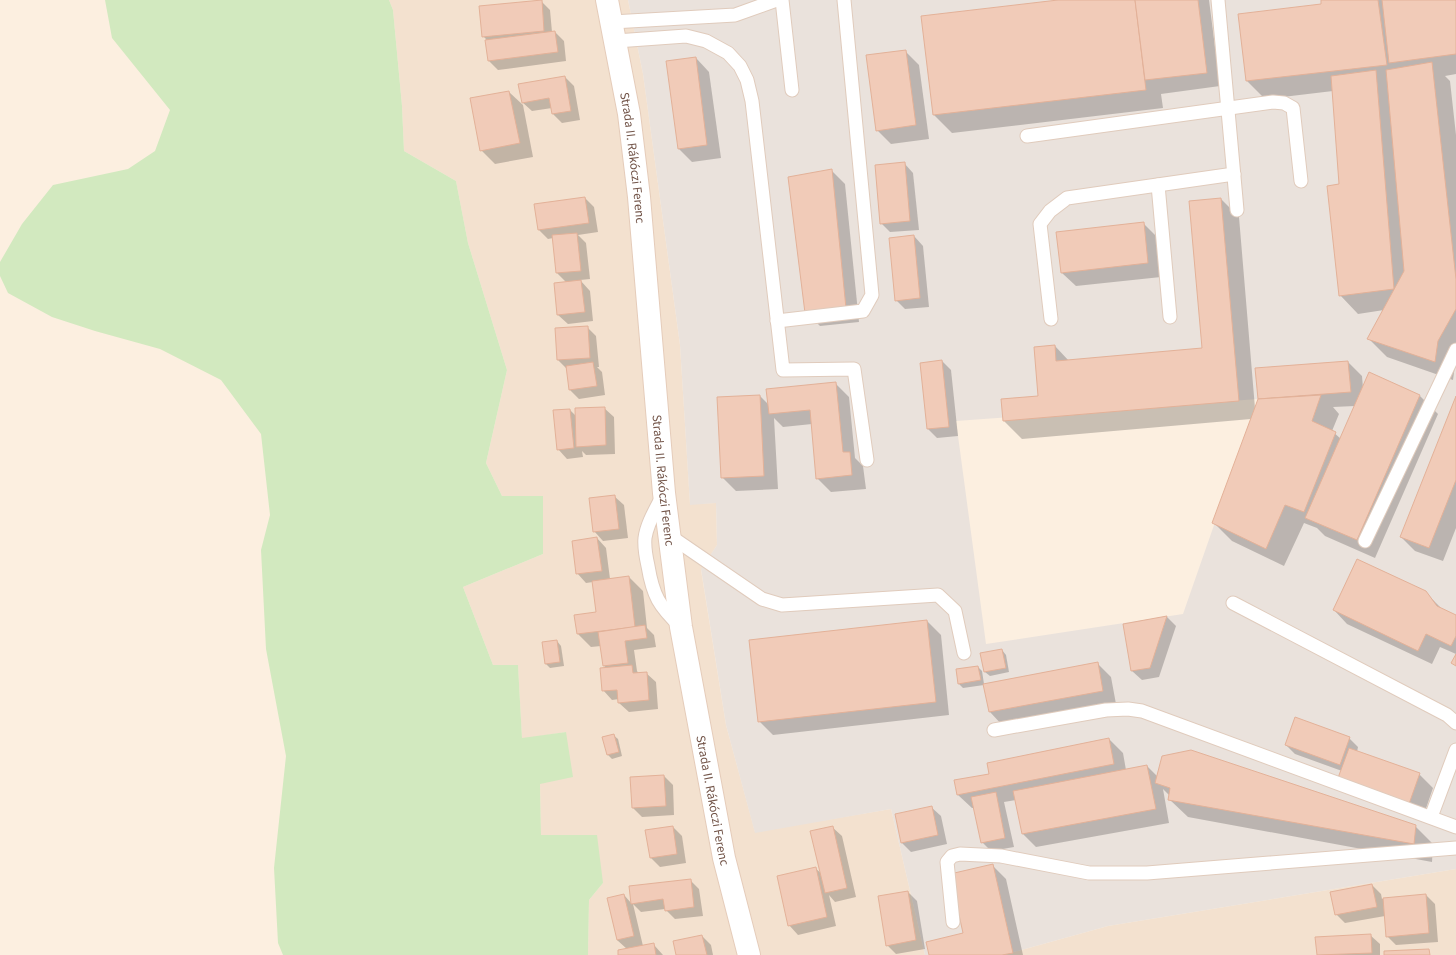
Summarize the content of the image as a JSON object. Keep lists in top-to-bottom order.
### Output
{
  "streets": {
    "main road": ["Strada II. Rákóczi Ferenc"]
  }
}
